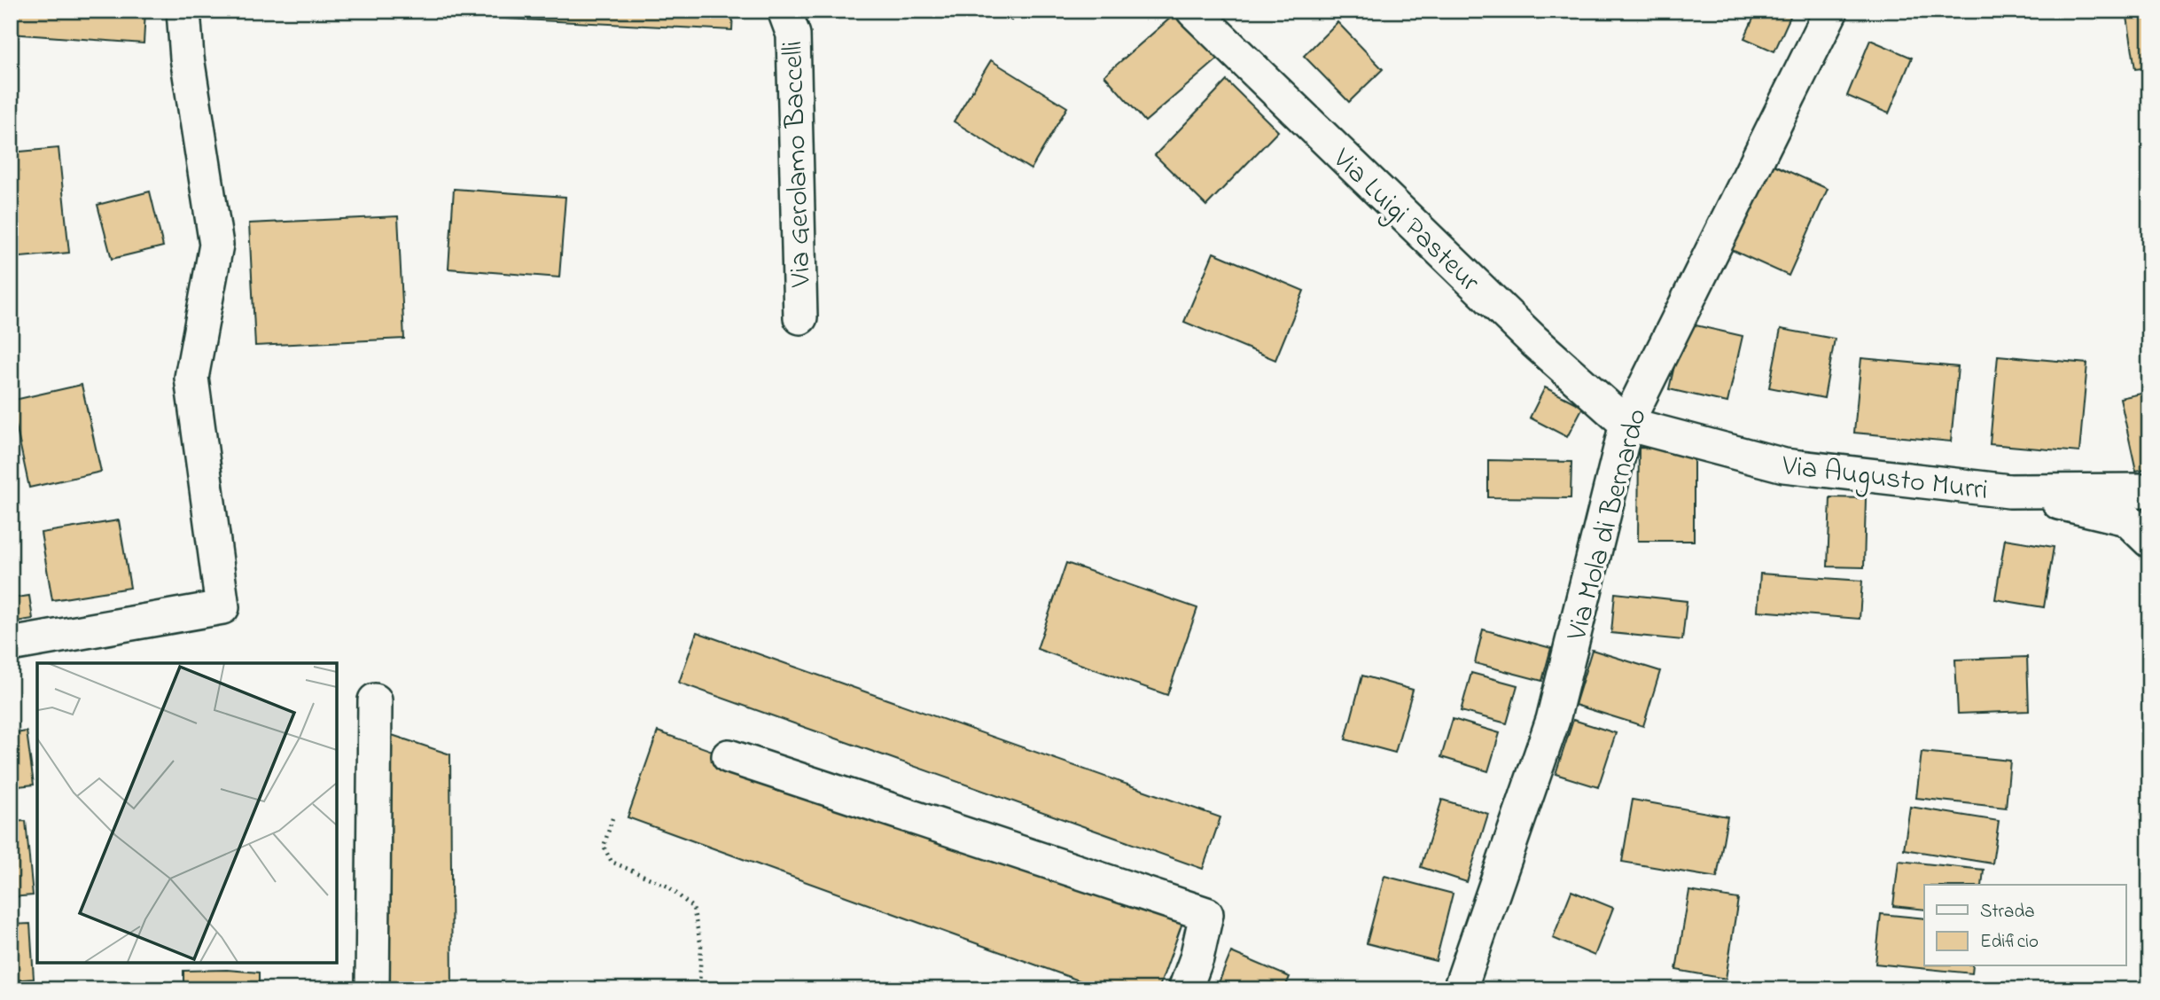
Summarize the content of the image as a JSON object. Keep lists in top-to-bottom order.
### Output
{
  "streets": {
    "street": [
      "Via Gerolamo Baccelli",
      "Via Luigi Pasteur",
      "Via Augusto Murri",
      "Via Mola di Bernardo"
    ]
  },
  "crossings": [
    ["Via Luigi Pasteur", "Via Augusto Murri"],
    ["Via Luigi Pasteur", "Via Mola di Bernardo"],
    ["Via Augusto Murri", "Via Mola di Bernardo"]
  ],
  "legend": ["Strada", "Edificio"]
}
